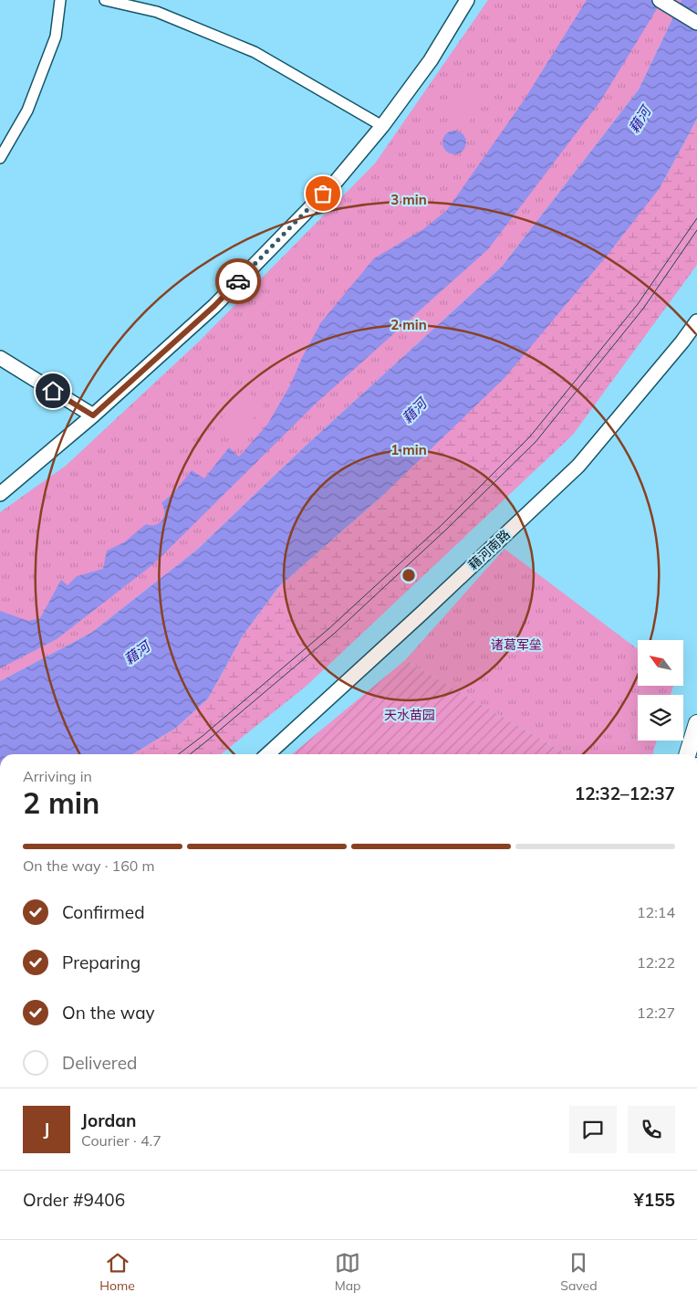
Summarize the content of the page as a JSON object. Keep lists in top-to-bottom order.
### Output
{
  "streets": {
    "main road": ["藉河南路"]
  },
  "water": ["藉河"],
  "parks": ["诸葛军垒", "天水苗园"],
  "north": "top left",
  "page": {
    "heading": ["2 min", "Arriving in", "12:32–12:37"],
    "panel": [
      "Jordan",
      "Courier · 4.7",
      "Order #9406",
      "¥155"
    ],
    "bar": "On the way · 160 m",
    "list": [
      ["Confirmed", "12:14"],
      ["Preparing", "12:22"],
      ["On the way", "12:27"],
      "Delivered"
    ],
    "round": "J",
    "tabs": ["Home", "Map", "Saved"]
  },
  "rings": ["3 min", "2 min", "1 min"]
}
